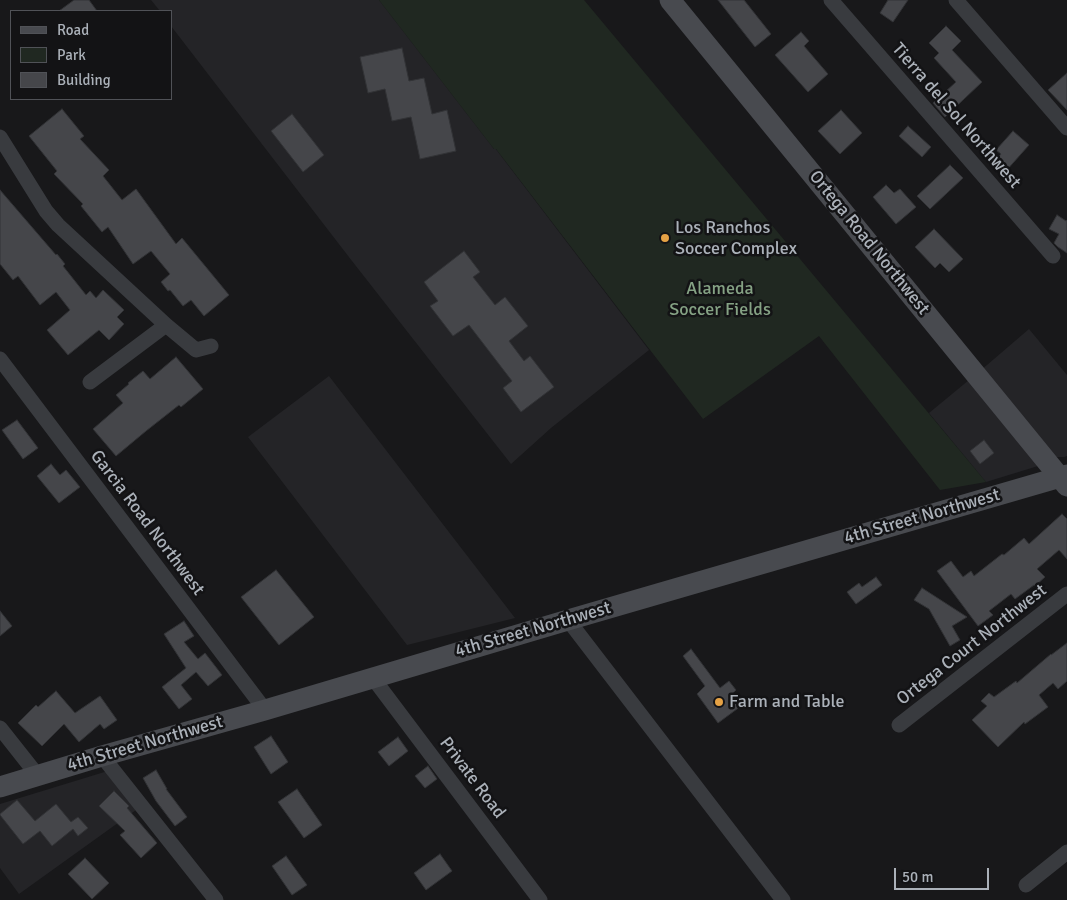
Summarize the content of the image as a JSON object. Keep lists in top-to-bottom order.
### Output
{
  "streets": {
    "main road": ["Ortega Road Northwest", "4th Street Northwest"],
    "street": [
      "Tierra del Sol Northwest",
      "Garcia Road Northwest",
      "Ortega Court Northwest",
      "Private Road"
    ]
  },
  "crossings": [
    ["Ortega Road Northwest", "4th Street Northwest"],
    ["4th Street Northwest", "Garcia Road Northwest"],
    ["4th Street Northwest", "Private Road"]
  ],
  "parks": ["Alameda Soccer Fields"],
  "places": ["Los Ranchos Soccer Complex", "Farm and Table"],
  "legend": ["Road", "Park", "Building"],
  "scale_bar": "50 m"
}
